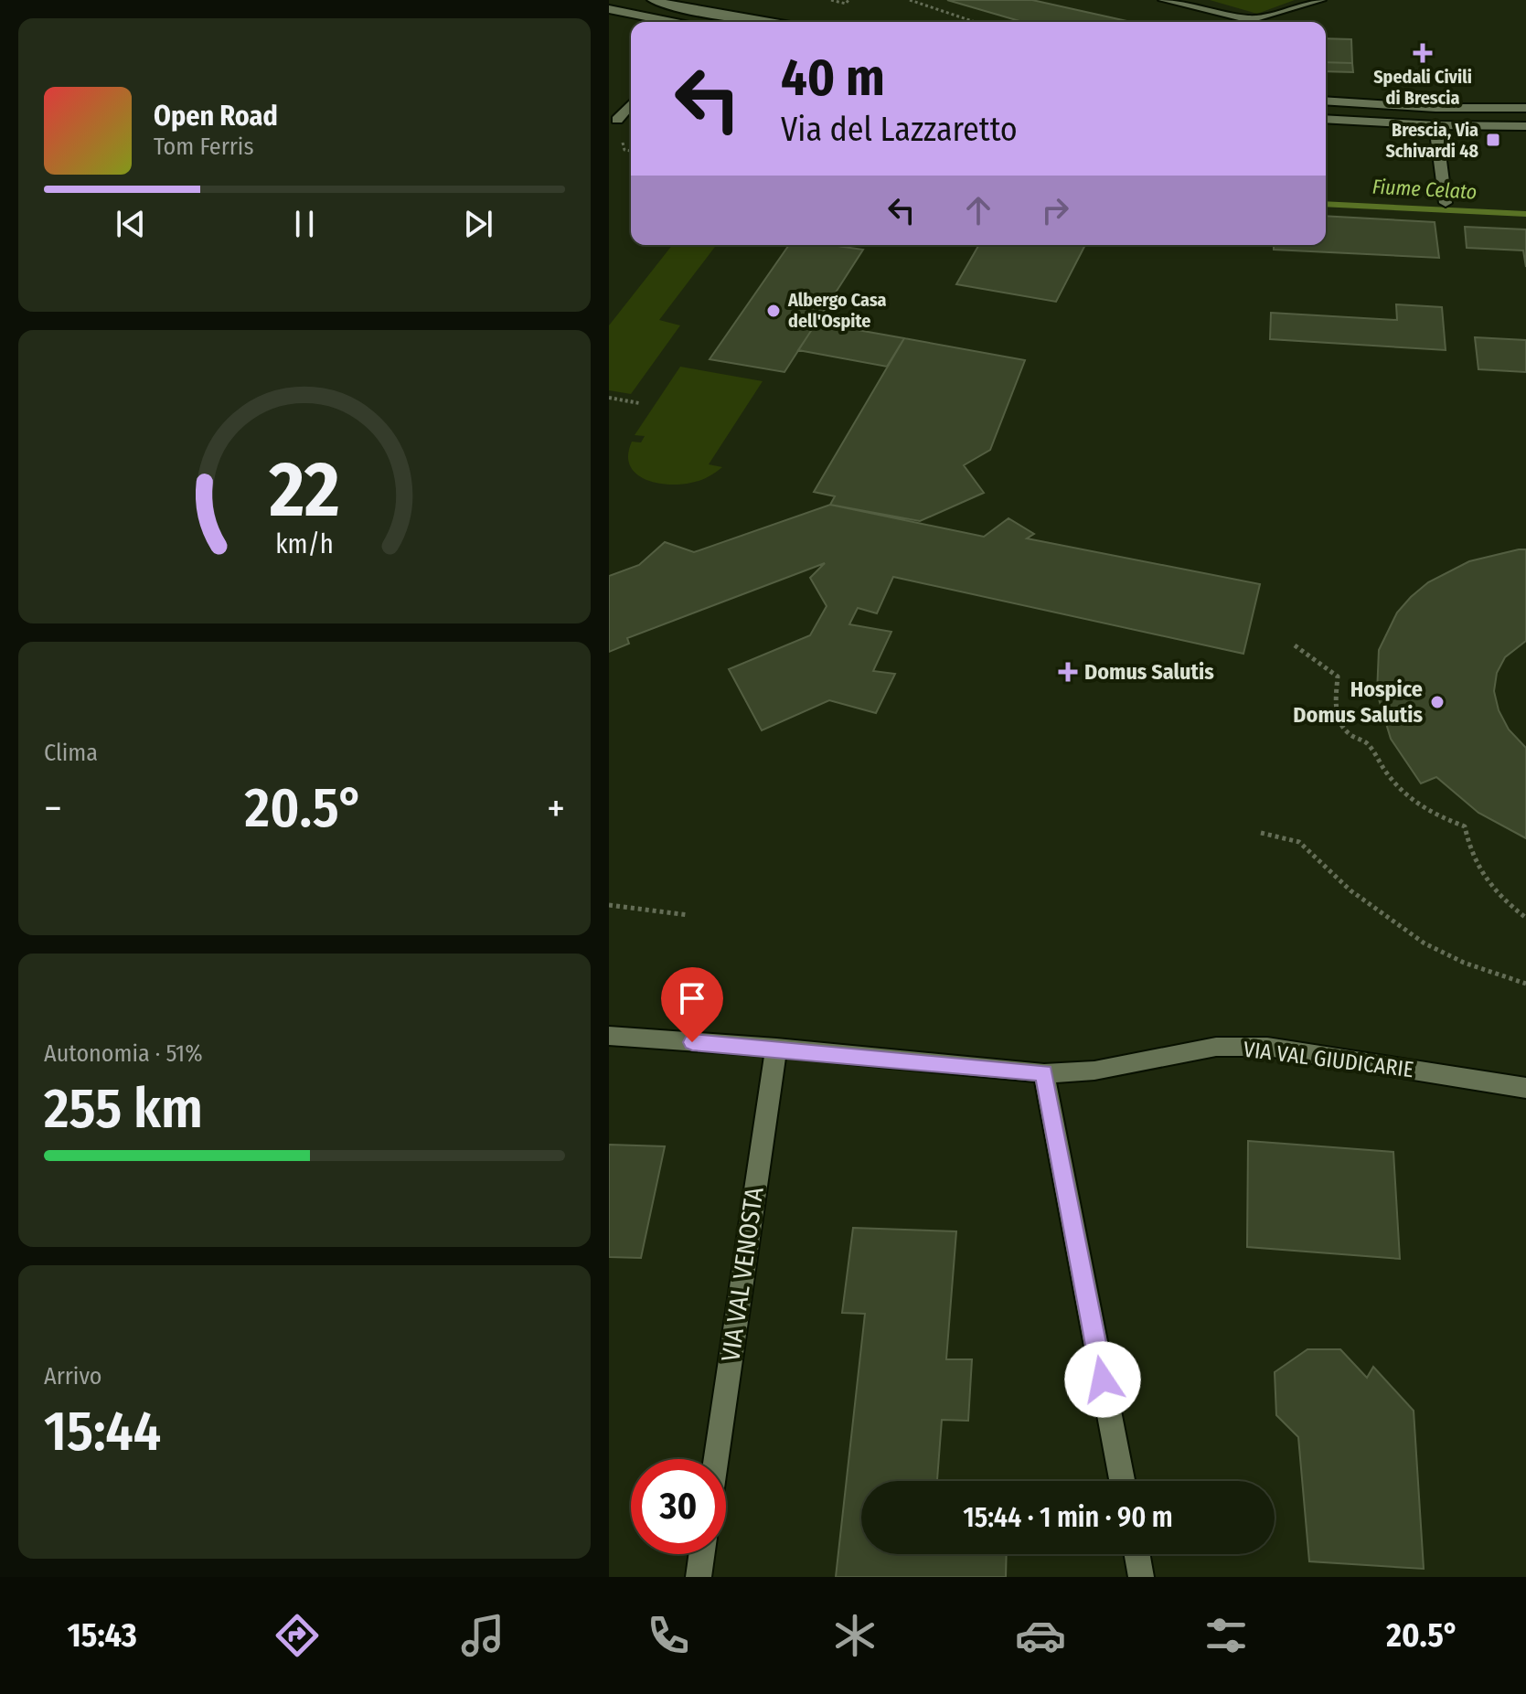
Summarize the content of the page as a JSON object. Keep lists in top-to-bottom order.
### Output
{
  "streets": {
    "street": ["VIA VAL GIUDICARIE", "VIA VAL VENOSTA"]
  },
  "crossings": [
    ["VIA VAL GIUDICARIE", "VIA VAL VENOSTA"]
  ],
  "water": ["Fiume Celato"],
  "places": {
    "health": ["Spedali Civili di Brescia", "Domus Salutis"],
    "transit": ["Brescia, Via Schivardi 48"],
    "other": ["Albergo Casa dell'Ospite", "Hospice Domus Salutis"]
  },
  "page": {
    "turn": ["40 m", "Via del Lazzaretto"],
    "song": ["Open Road", "Tom Ferris"],
    "tile": [
      "Clima",
      ["Autonomia · 51%", "255 km"],
      ["Arrivo", "15:44"]
    ],
    "heat": ["−", "20.5°", "+"],
    "limit": "30",
    "trip": "15:44 · 1 min · 90 m",
    "tabs": ["15:43", "20.5°"],
    "gauge": ["22", "km/h"]
  }
}
